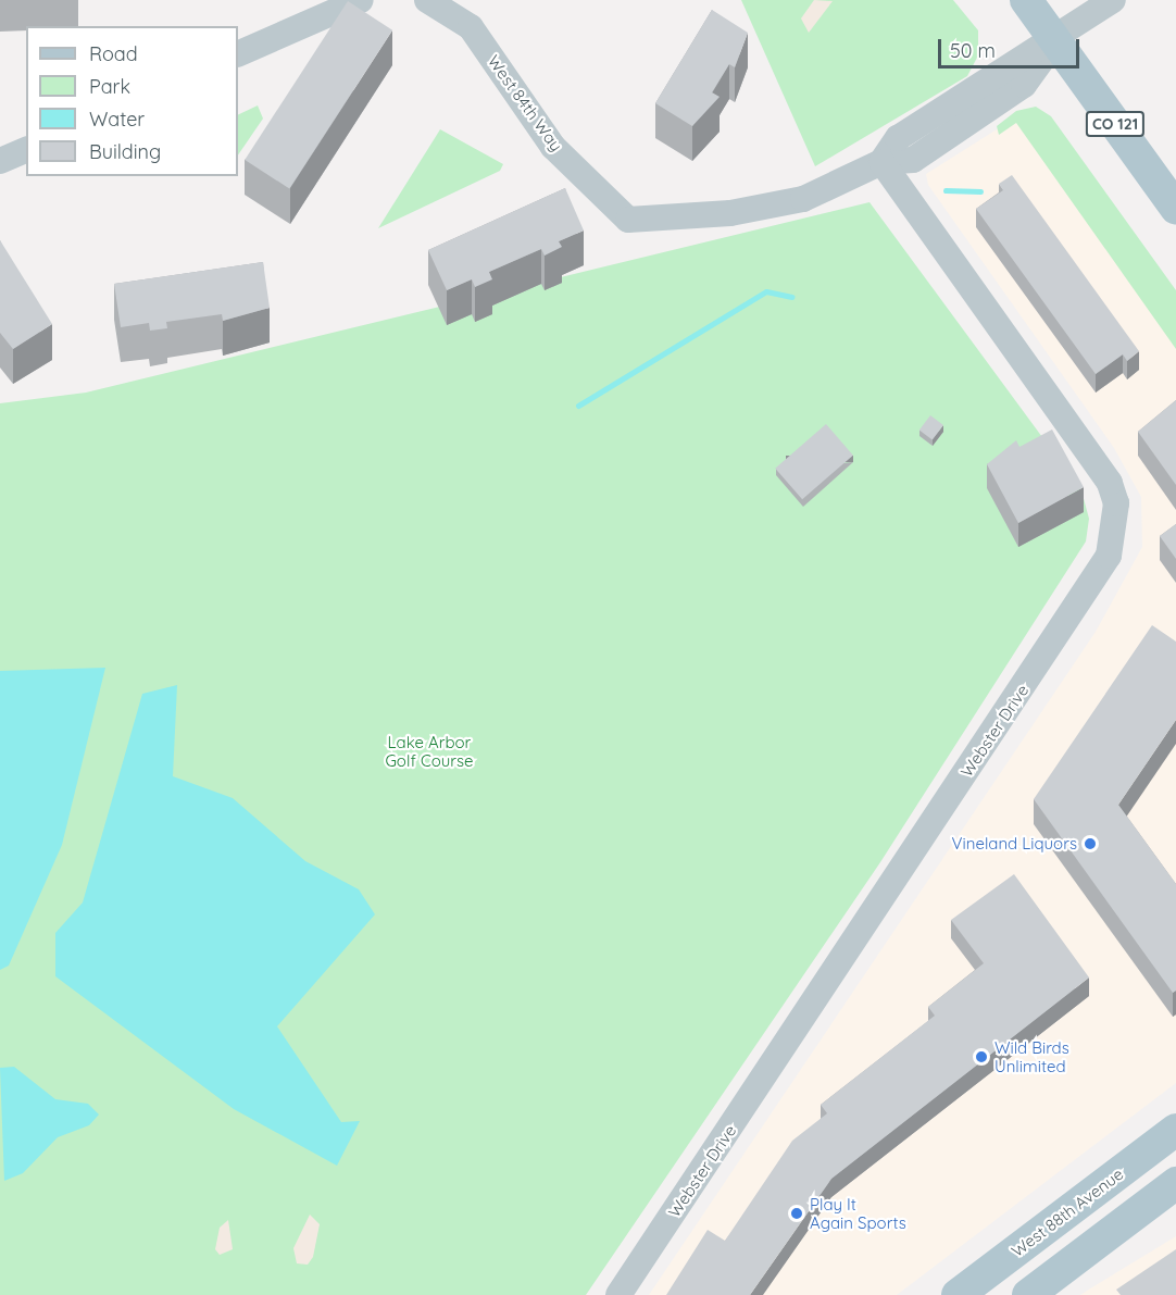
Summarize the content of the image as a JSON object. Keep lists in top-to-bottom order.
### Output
{
  "streets": {
    "main road": ["CO 121", "West 88th Avenue"],
    "street": ["West 84th Way", "Webster Drive"]
  },
  "crossings": [
    ["West 84th Way", "CO 121"],
    ["West 84th Way", "Webster Drive"]
  ],
  "parks": ["Lake Arbor Golf Course"],
  "places": ["Vineland Liquors", "Wild Birds Unlimited", "Play It Again Sports"],
  "legend": [
    "Road",
    "Park",
    "Water",
    "Building"
  ],
  "scale_bar": "50 m"
}
